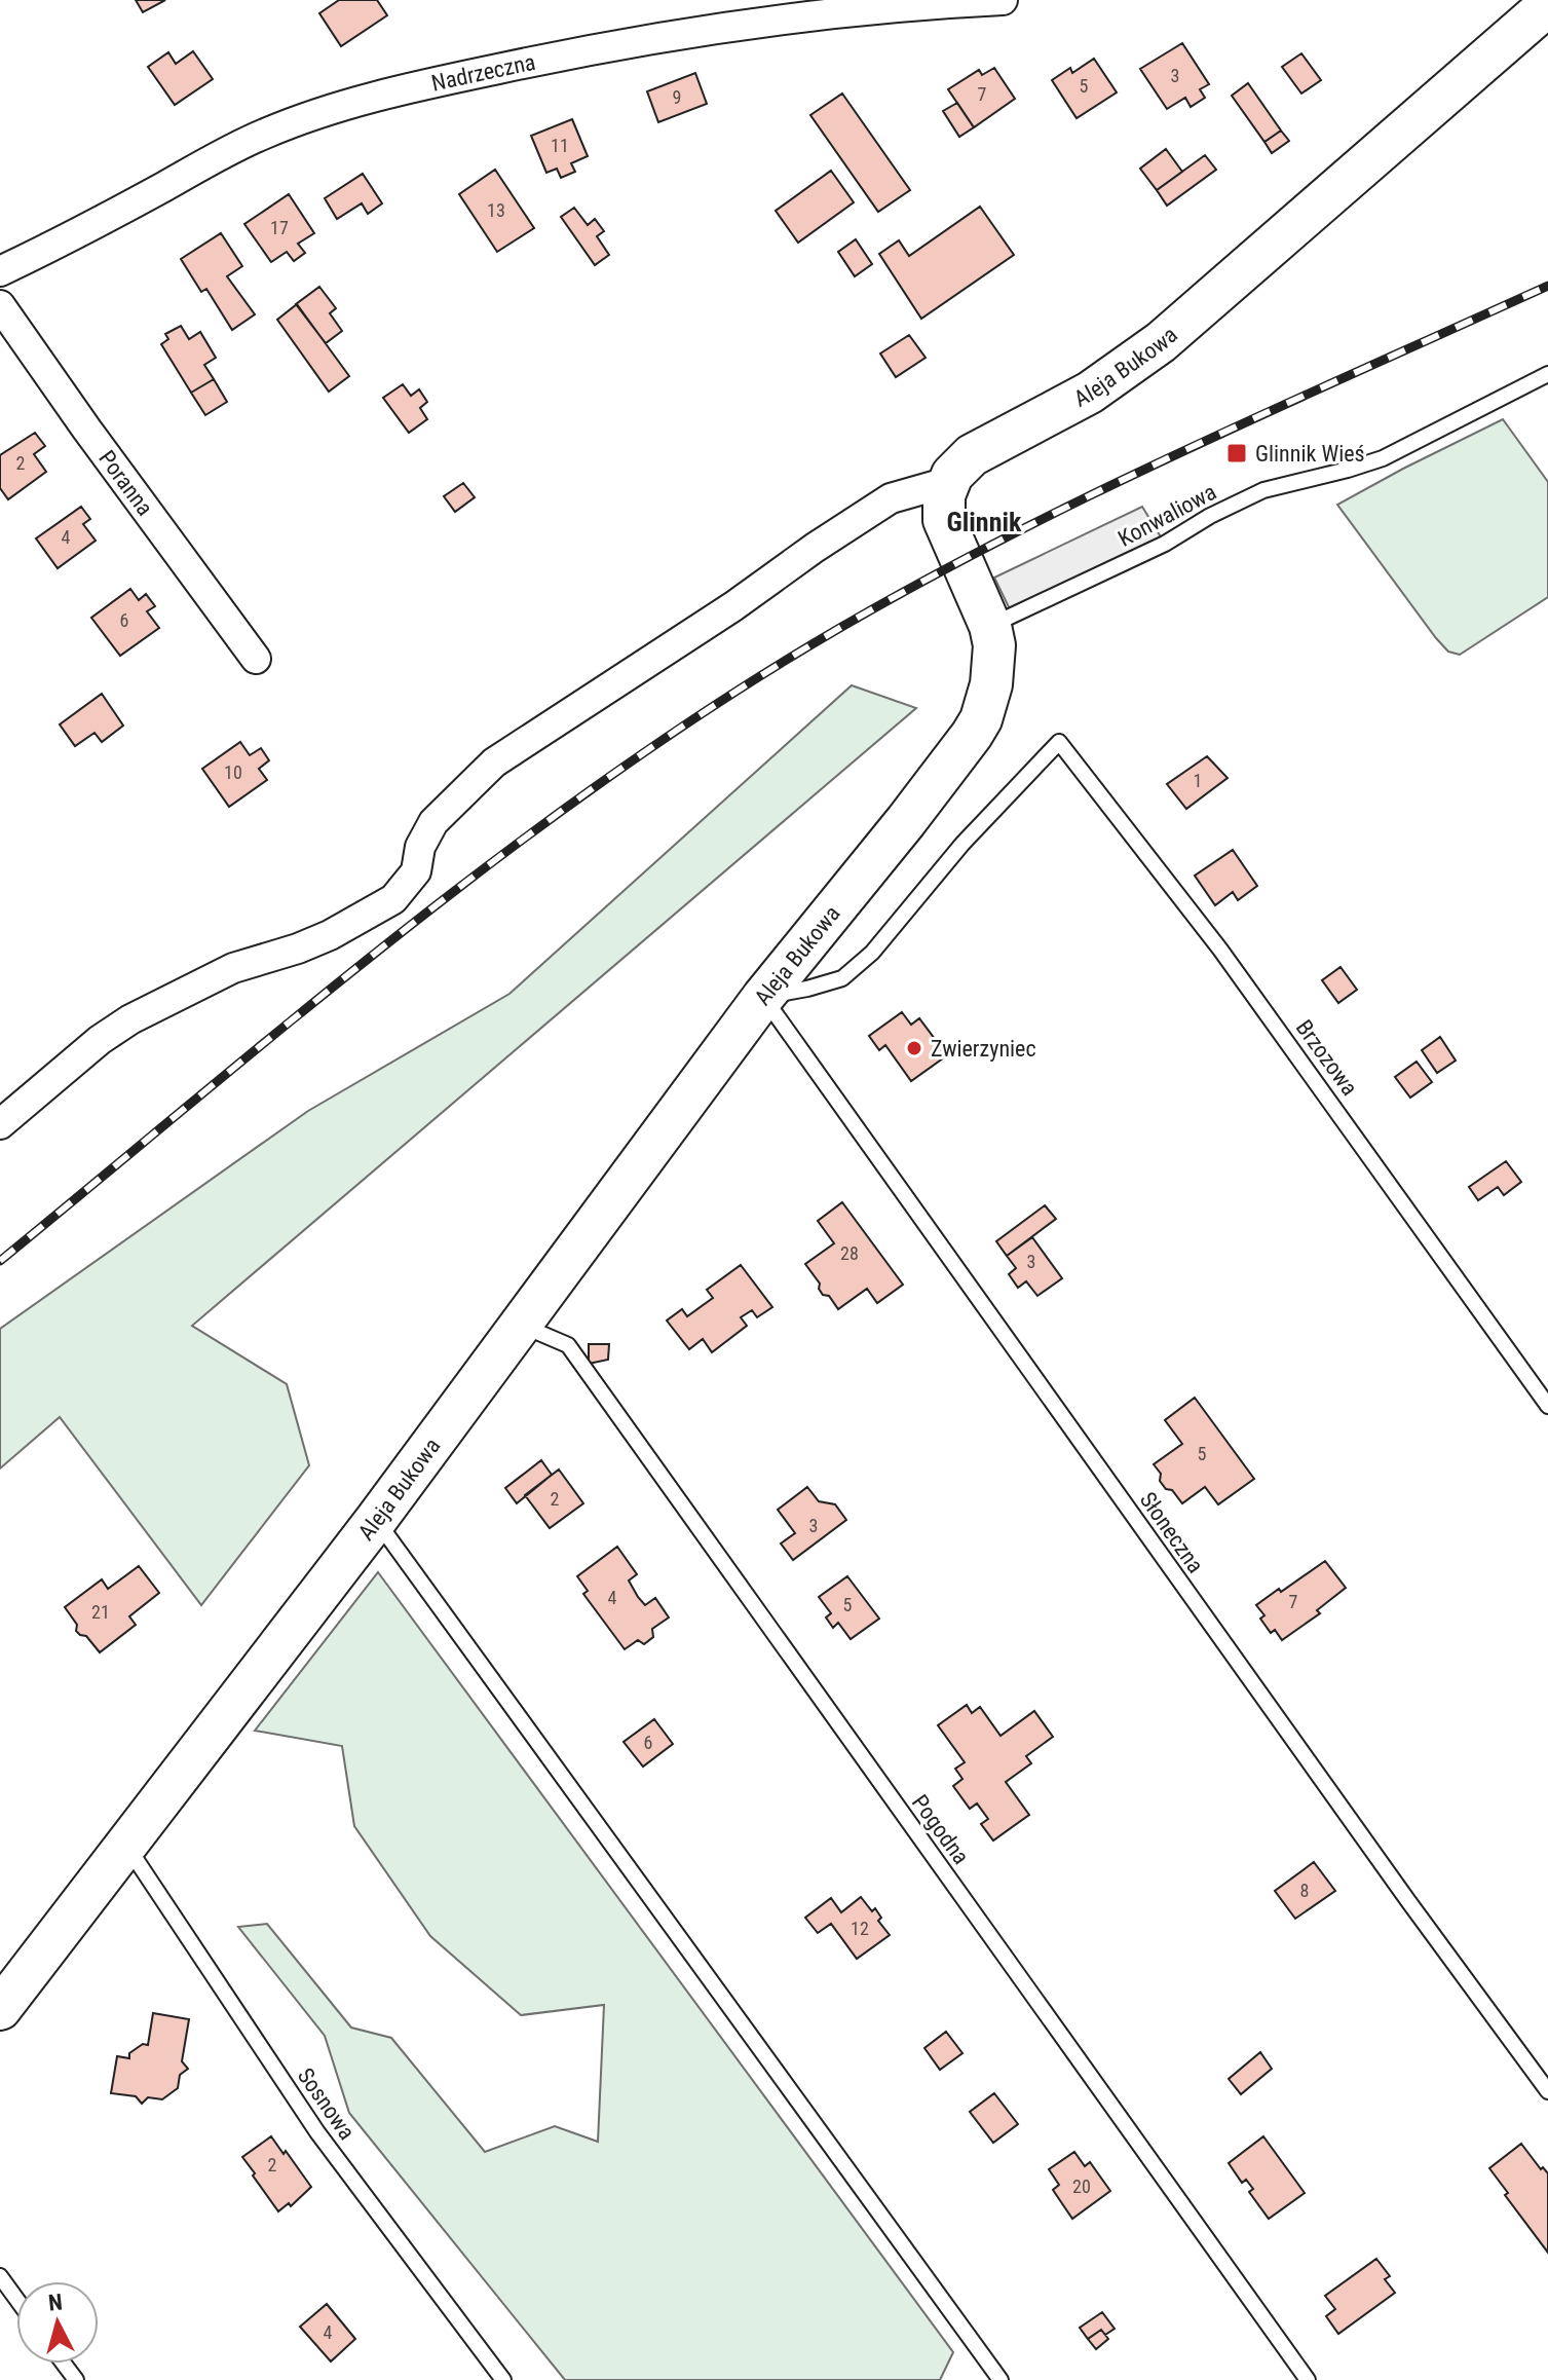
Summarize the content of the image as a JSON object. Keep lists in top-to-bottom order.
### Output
{
  "streets": {
    "street": ["Nadrzeczna", "Aleja Bukowa", "Poranna"],
    "lane": [
      "Konwaliowa",
      "Brzozowa",
      "Słoneczna",
      "Pogodna",
      "Sosnowa"
    ]
  },
  "crossings": [
    ["Aleja Bukowa", "Konwaliowa"],
    ["Aleja Bukowa", "Brzozowa"],
    ["Aleja Bukowa", "Słoneczna"],
    ["Aleja Bukowa", "Pogodna"],
    ["Aleja Bukowa", "Sosnowa"],
    ["Brzozowa", "Słoneczna"]
  ],
  "districts": ["Glinnik"],
  "places": {
    "transit": ["Glinnik Wieś"],
    "other": ["Zwierzyniec"]
  },
  "house_numbers": [
    "3",
    "5",
    "7",
    "9",
    "11",
    "13",
    "17",
    "2",
    "4",
    "6",
    "10",
    "1",
    "28",
    "3",
    "5",
    "2",
    "3",
    "4",
    "7",
    "5",
    "21",
    "6",
    "8",
    "12",
    "2",
    "20",
    "4"
  ],
  "north": "top"
}
